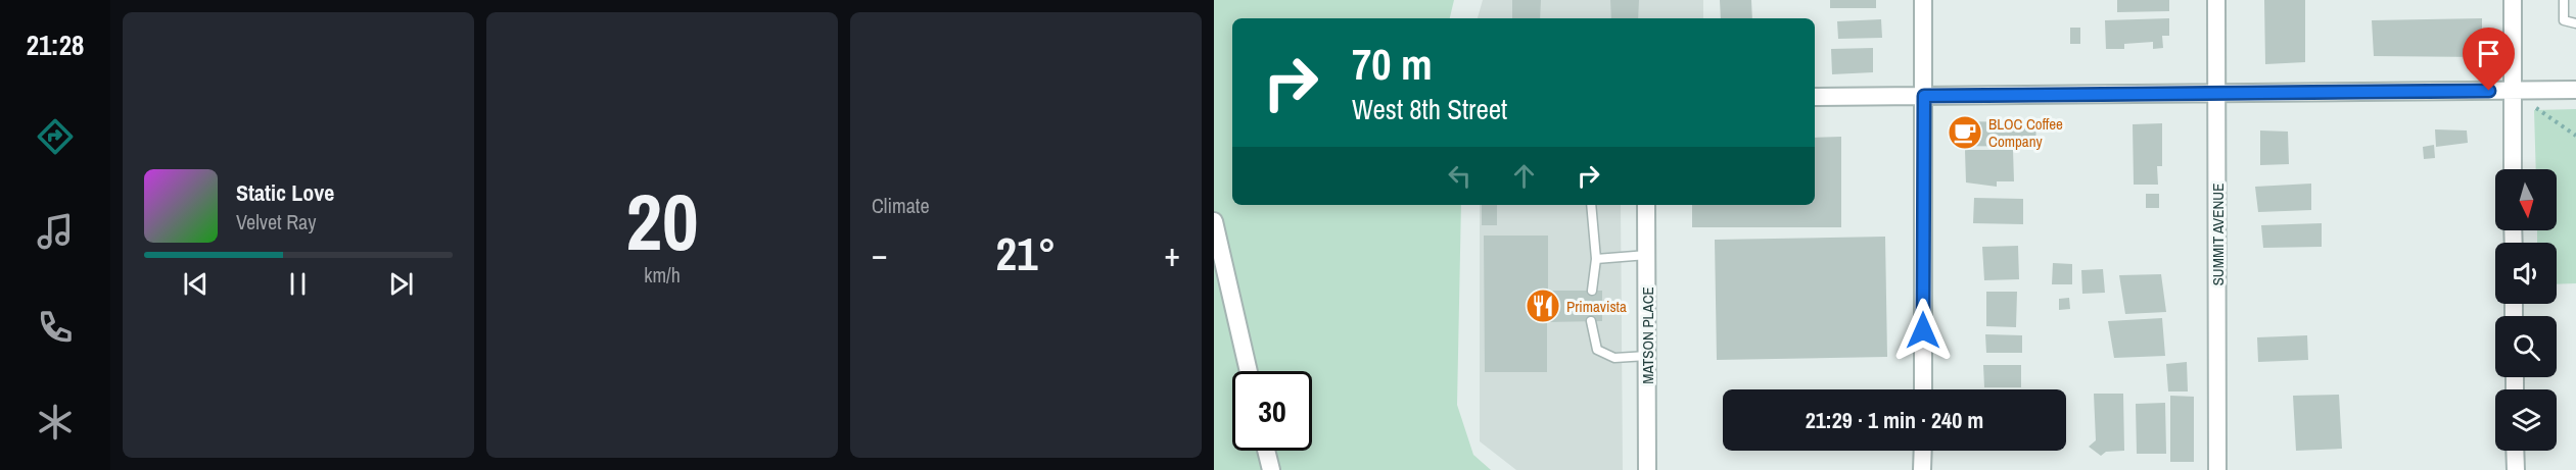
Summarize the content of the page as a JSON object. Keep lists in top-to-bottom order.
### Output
{
  "streets": {
    "street": ["SUMMIT AVENUE", "MATSON PLACE"]
  },
  "places": {
    "cafe": ["BLOC Coffee Company"],
    "restaurant": ["Primavista"]
  },
  "north": "bottom",
  "page": {
    "tabs": "21:28",
    "tile": [
      ["20", "km/h"],
      "Climate"
    ],
    "turn": ["70 m", "West 8th Street"],
    "song": ["Static Love", "Velvet Ray"],
    "heat": ["−", "21°", "+"],
    "limit": "30",
    "trip": "21:29 · 1 min · 240 m"
  }
}
